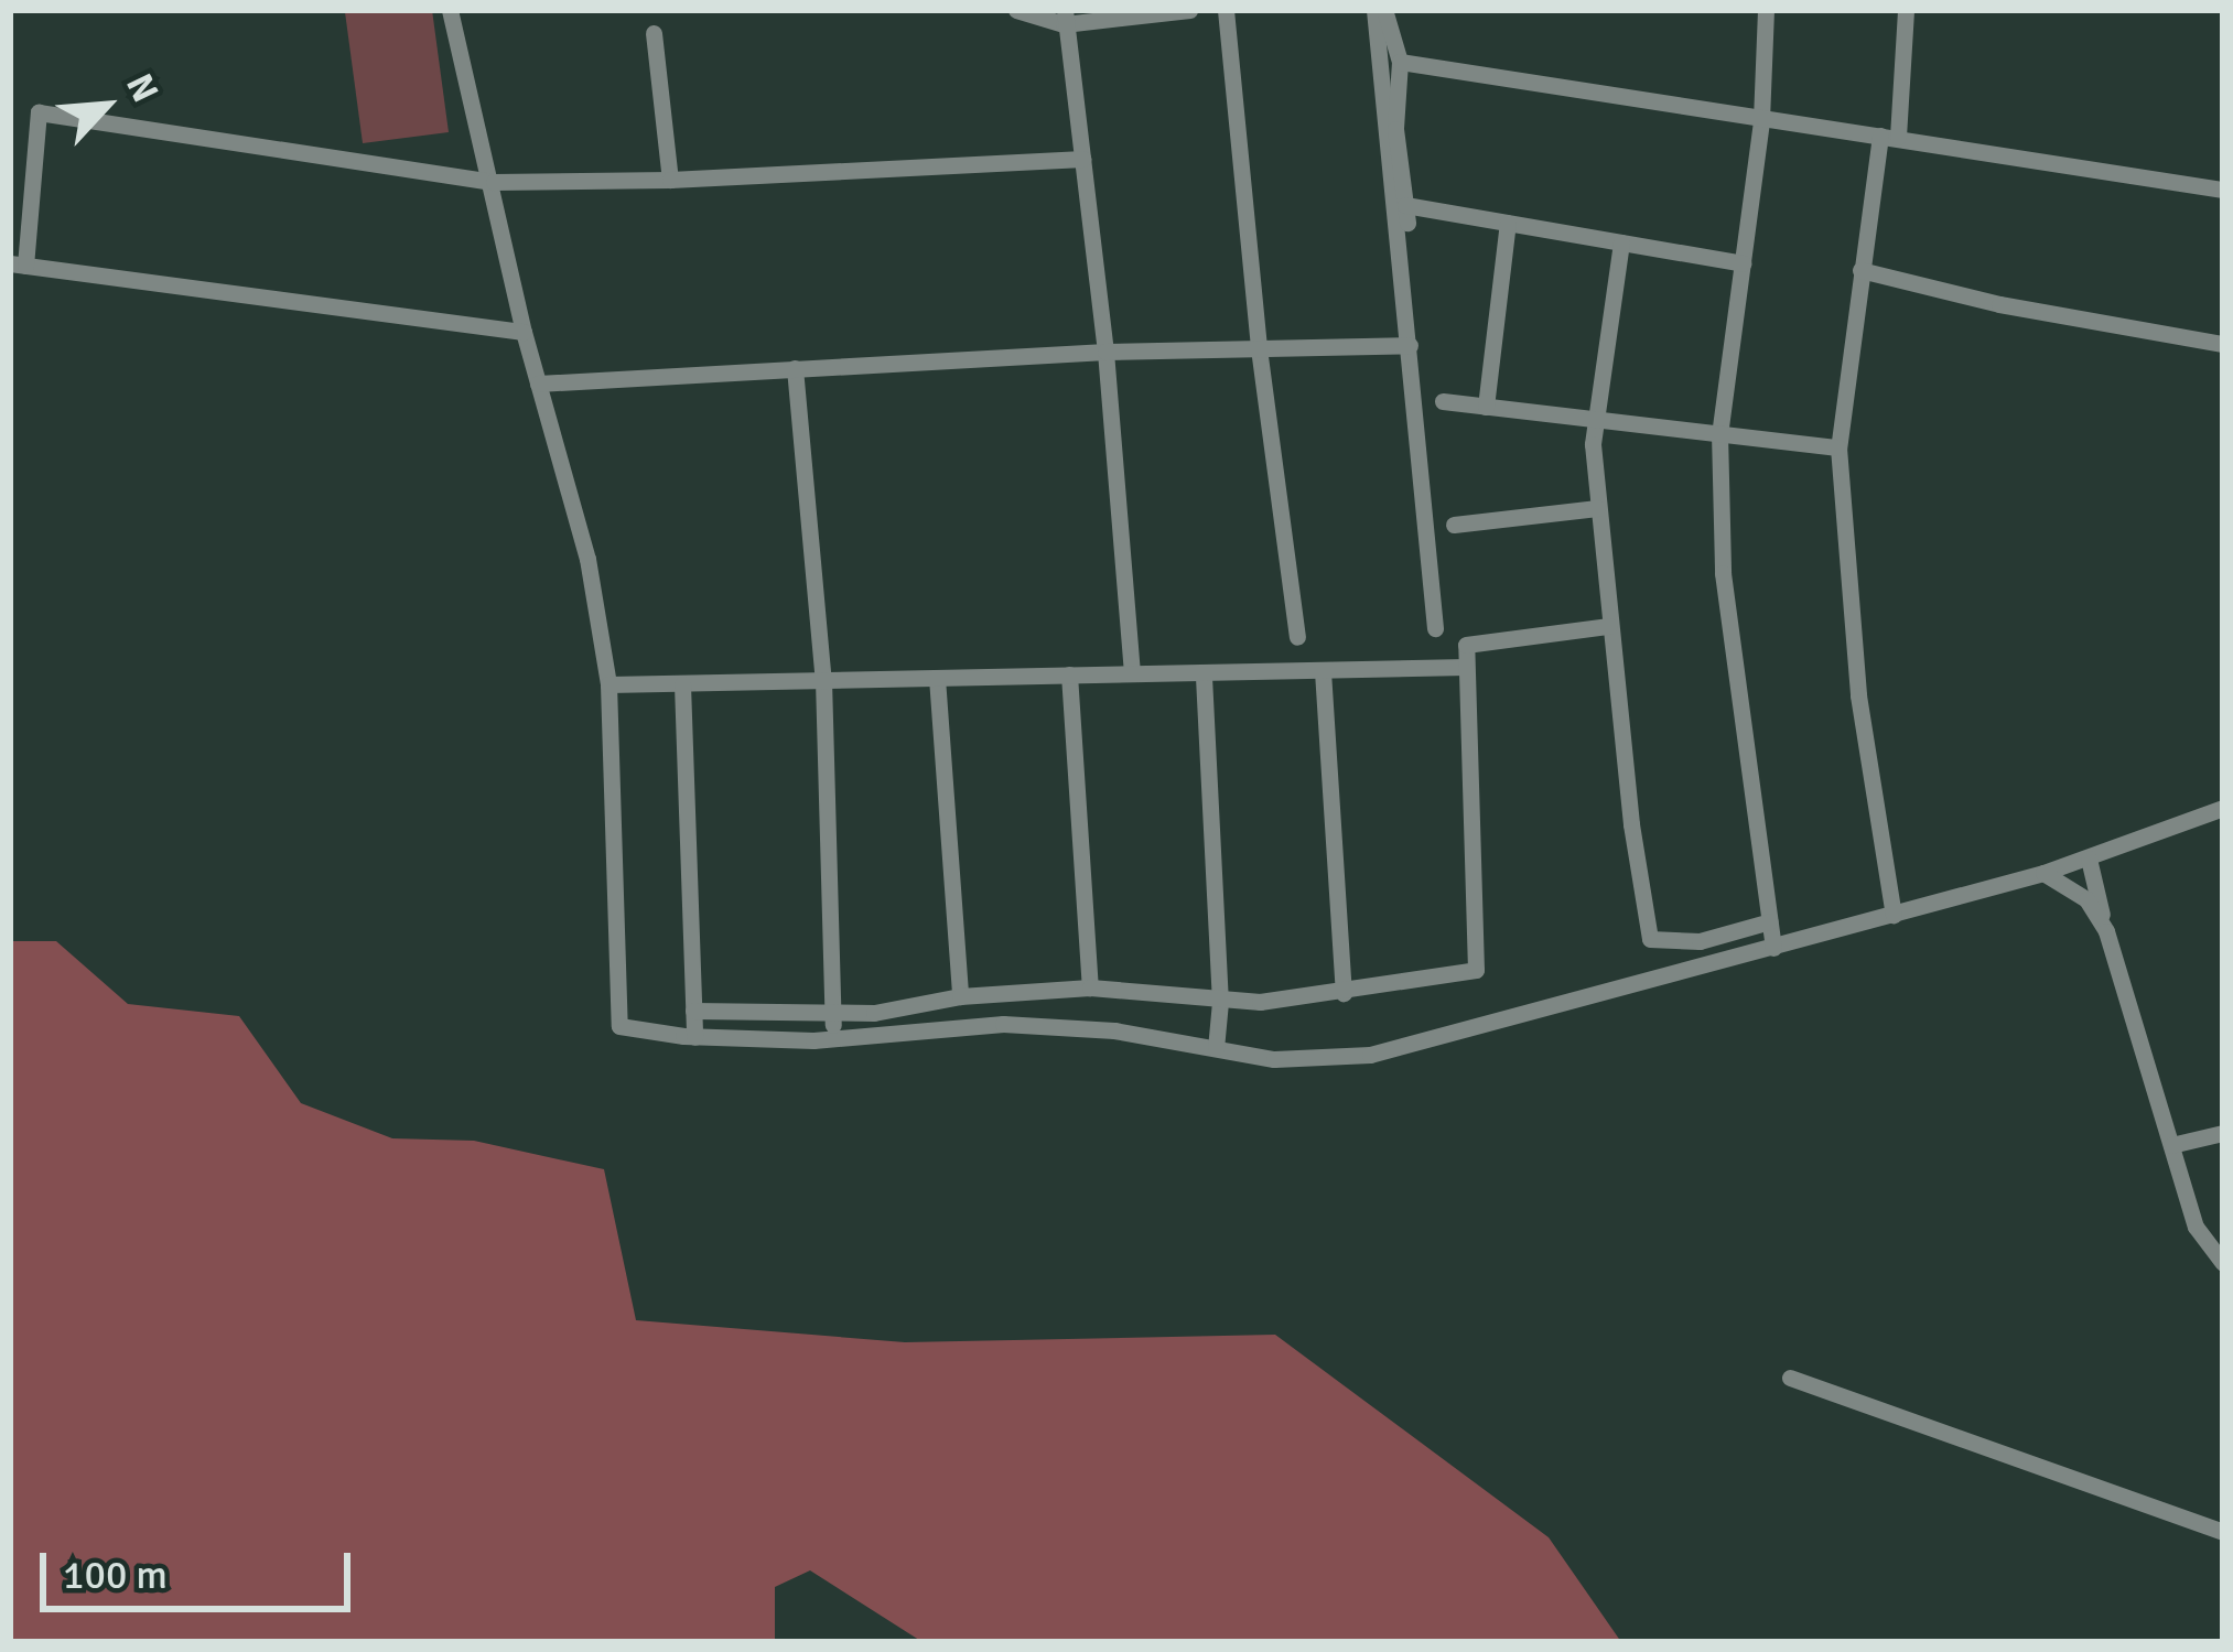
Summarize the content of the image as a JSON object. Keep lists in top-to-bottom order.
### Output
{
  "scale_bar": "100 m",
  "north": "top right"
}
